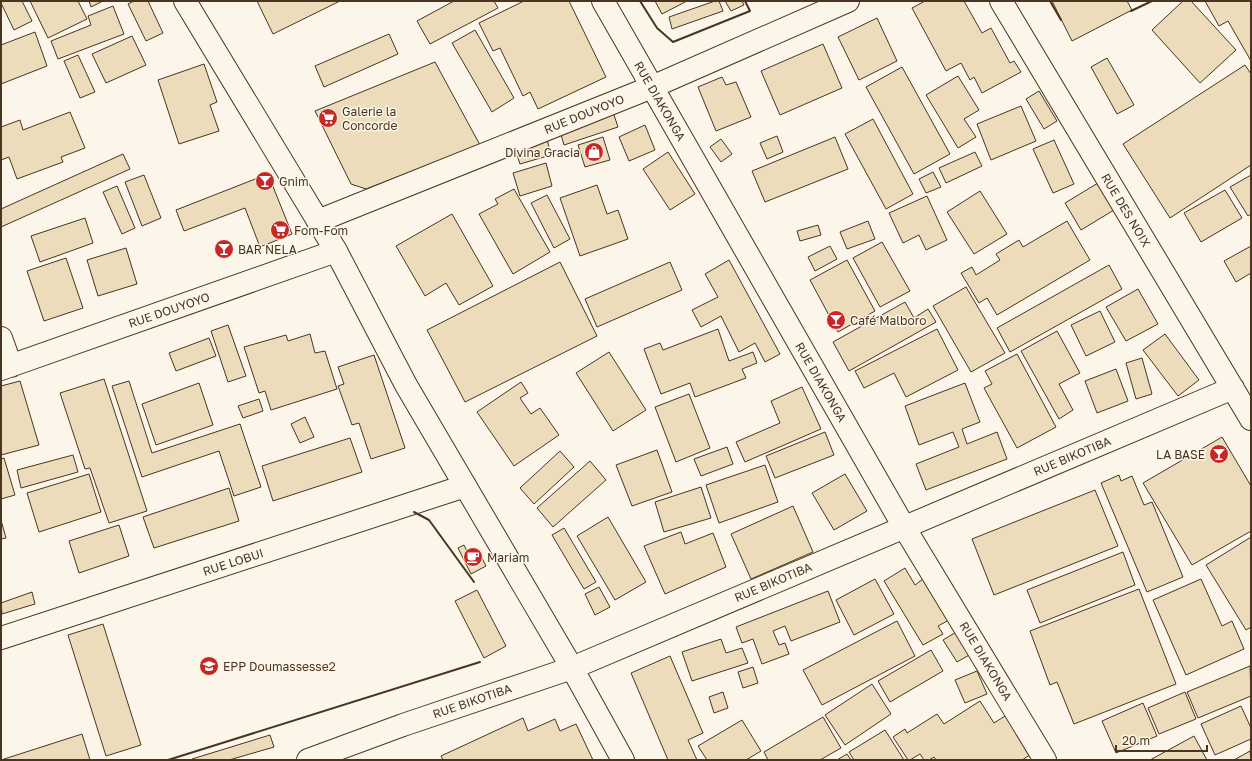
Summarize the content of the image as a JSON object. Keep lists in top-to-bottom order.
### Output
{
  "streets": {
    "street": [
      "RUE DIAKONGA",
      "RUE DOUYOYO",
      "RUE DES NOIX",
      "RUE BIKOTIBA",
      "RUE LOBUI"
    ]
  },
  "crossings": [
    ["RUE DIAKONGA", "RUE DOUYOYO"],
    ["RUE DIAKONGA", "RUE BIKOTIBA"],
    ["RUE DES NOIX", "RUE BIKOTIBA"]
  ],
  "places": {
    "supermarket": ["Galerie la Concorde", "Fom-Fom"],
    "shop": ["Divina Gracia"],
    "bar": [
      "Gnim",
      "BAR NELA",
      "Café Malboro",
      "LA BASE"
    ],
    "cafe": ["Mariam"],
    "school or university": ["EPP Doumassesse2"]
  },
  "scale_bar": "20 m"
}
